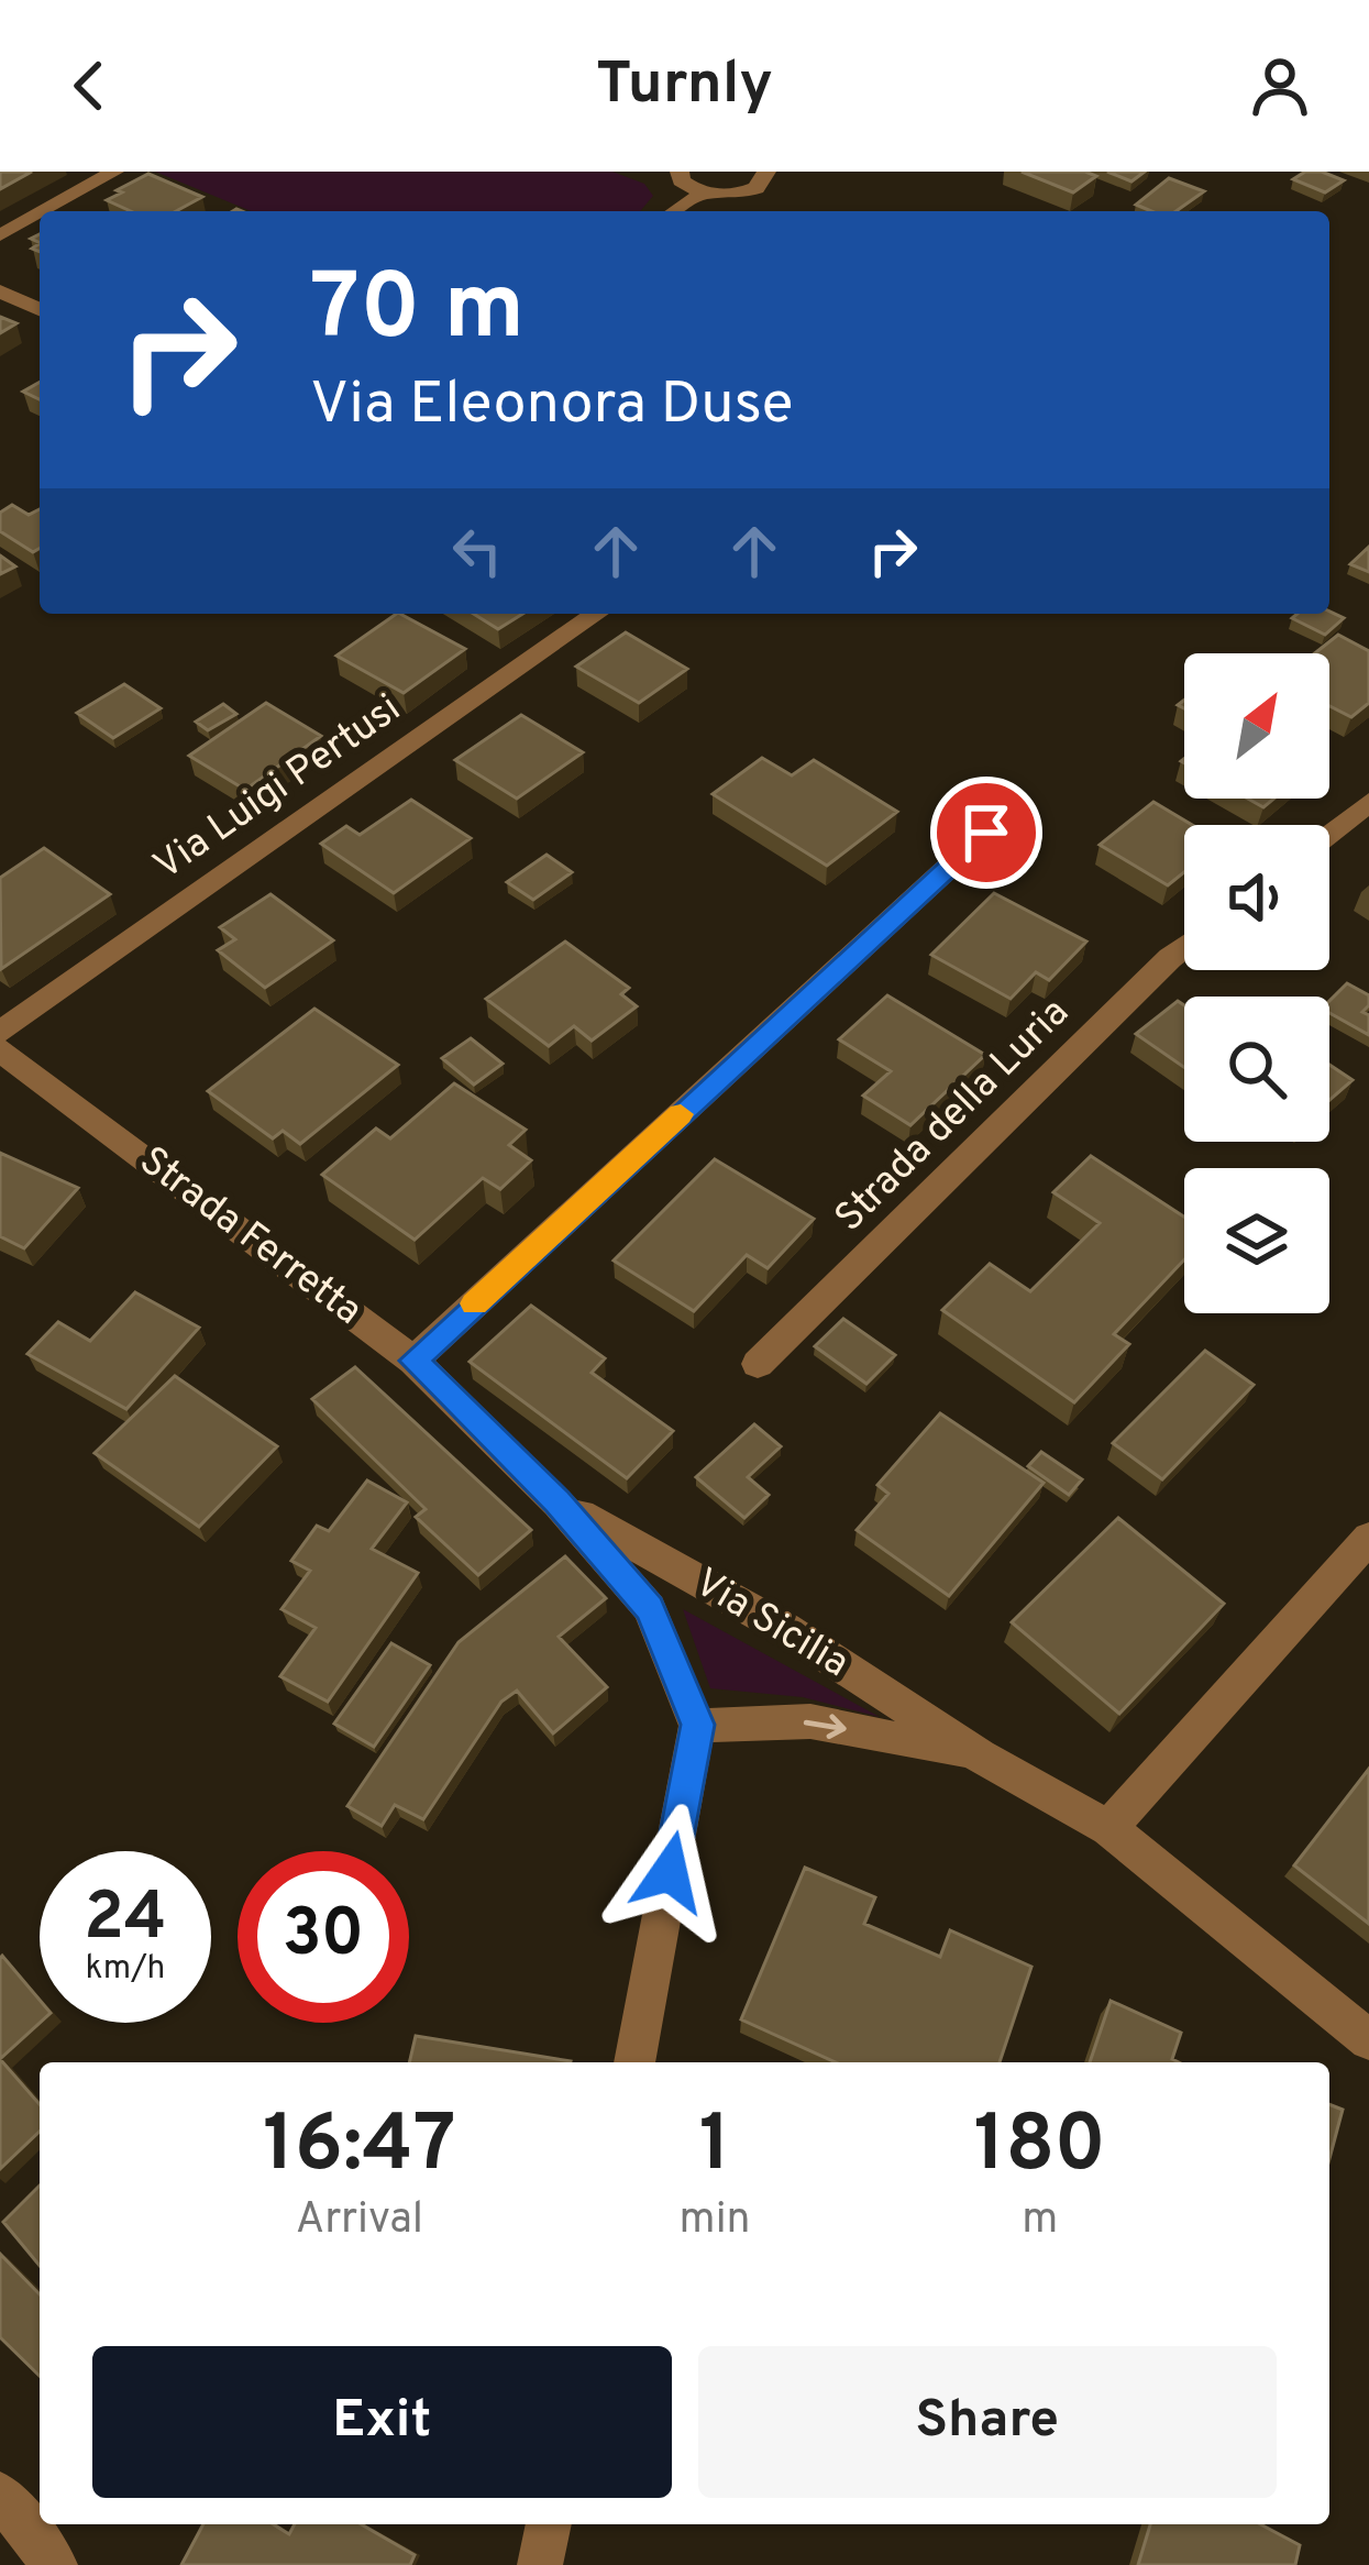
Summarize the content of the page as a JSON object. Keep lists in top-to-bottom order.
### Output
{
  "streets": {
    "street": [
      "Via Luigi Pertusi",
      "Strada della Luria",
      "Strada Ferretta",
      "Via Sicilia"
    ]
  },
  "crossings": [
    ["Strada Ferretta", "Via Sicilia"]
  ],
  "north": "top right",
  "page": {
    "header": "Turnly",
    "turn": ["70 m", "Via Eleonora Duse"],
    "speed": "24 km/h",
    "limit": "30",
    "eta": [
      "16:47",
      "Arrival",
      "1",
      "min",
      "180",
      "m"
    ],
    "buttons": ["Exit", "Share"]
  }
}
